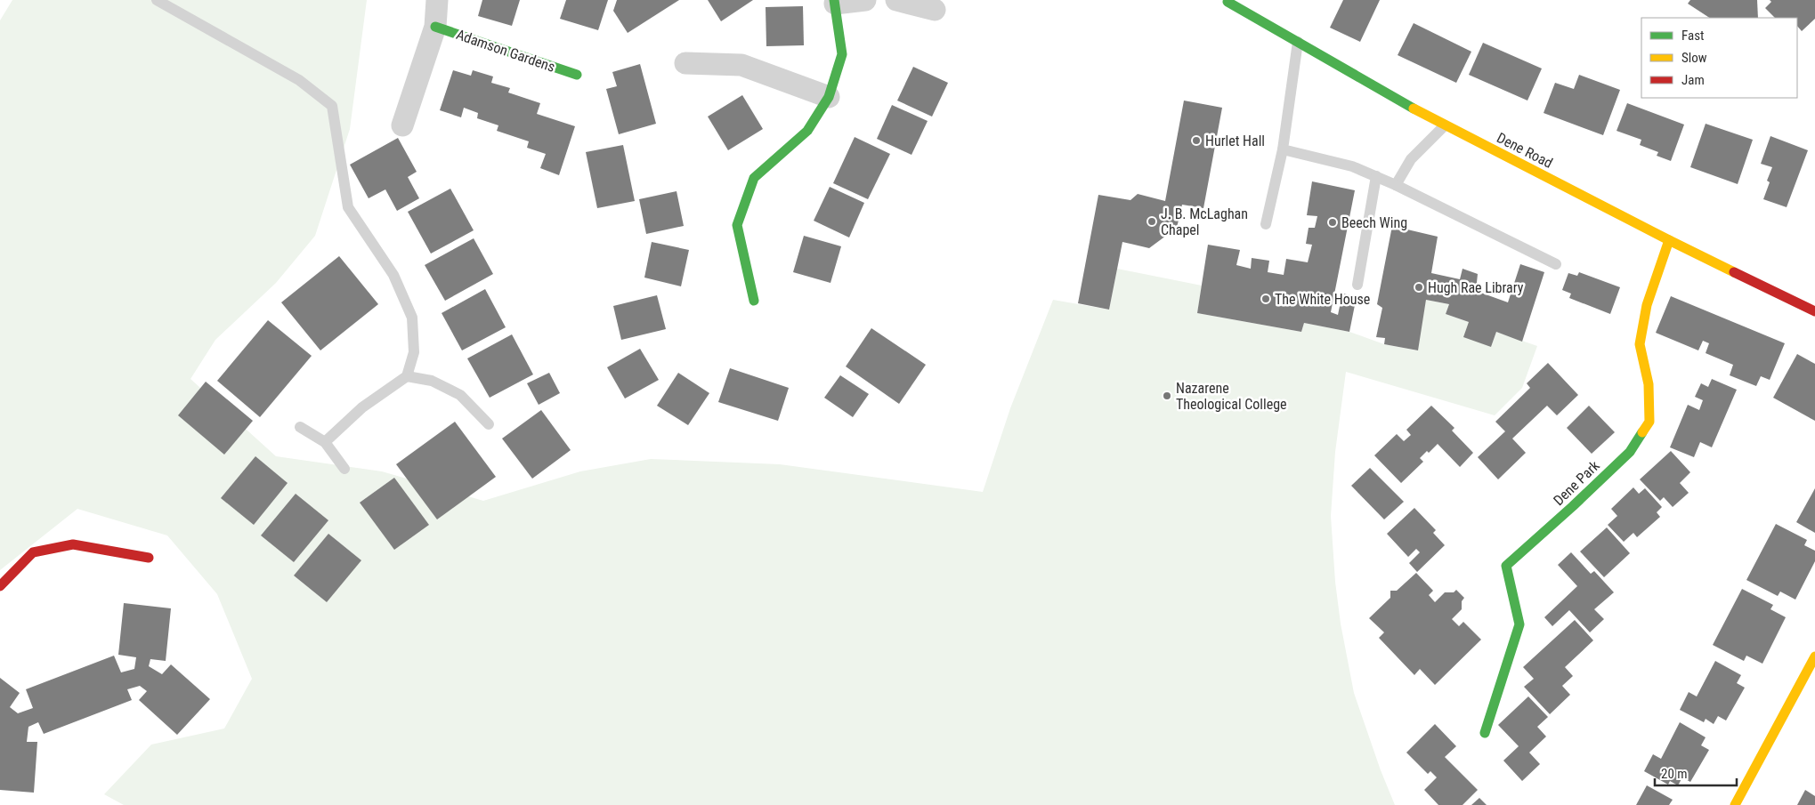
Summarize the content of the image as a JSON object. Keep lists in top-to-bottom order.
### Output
{
  "streets": {
    "street": ["Adamson Gardens", "Dene Road", "Dene Park"]
  },
  "crossings": [
    ["Dene Road", "Dene Park"]
  ],
  "places": [
    "Hurlet Hall",
    "J. B. McLaghan Chapel",
    "Beech Wing",
    "Hugh Rae Library",
    "The White House",
    "Nazarene Theological College"
  ],
  "legend": ["Fast", "Slow", "Jam"],
  "scale_bar": "20 m"
}
